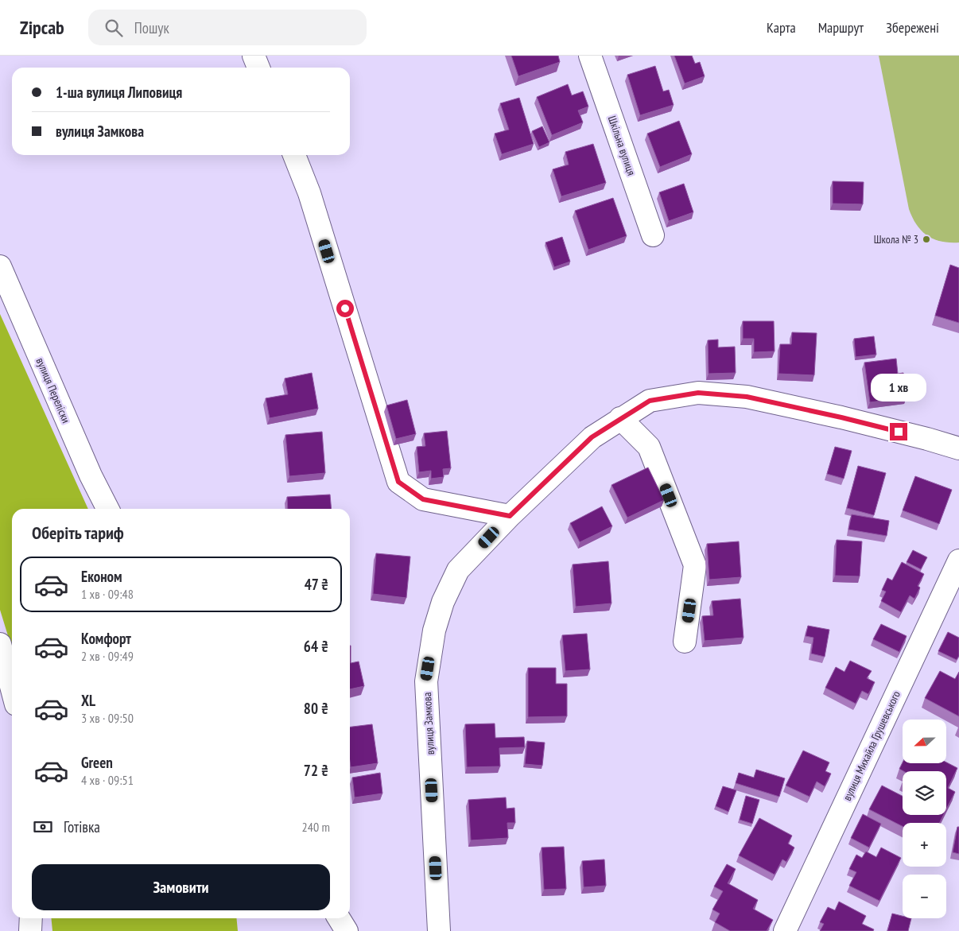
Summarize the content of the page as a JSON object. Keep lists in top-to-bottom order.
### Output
{
  "streets": {
    "street": [
      "Шкільна вулиця",
      "вулиця Переліски",
      "вулиця Замкова",
      "вулиця Михайла Грушевського"
    ]
  },
  "places": ["Школа № 3"],
  "north": "left",
  "page": {
    "header": "Zipcab",
    "search": "Пошук",
    "nav": ["Карта", "Маршрут", "Збережені"],
    "banner": ["1-ша вулиця Липовиця", "вулиця Замкова"],
    "bubble": "1 хв",
    "heading": "Оберіть тариф",
    "list": [
      {
        "name": "Економ",
        "note": "1 хв · 09:48",
        "value": "47 ₴"
      },
      {
        "name": "Комфорт",
        "note": "2 хв · 09:49",
        "value": "64 ₴"
      },
      {
        "name": "XL",
        "note": "3 хв · 09:50",
        "value": "80 ₴"
      },
      {
        "name": "Green",
        "note": "4 хв · 09:51",
        "value": "72 ₴"
      }
    ],
    "map_buttons": ["+", "−"],
    "pay": ["Готівка", "240 m"],
    "buttons": "Замовити"
  }
}
